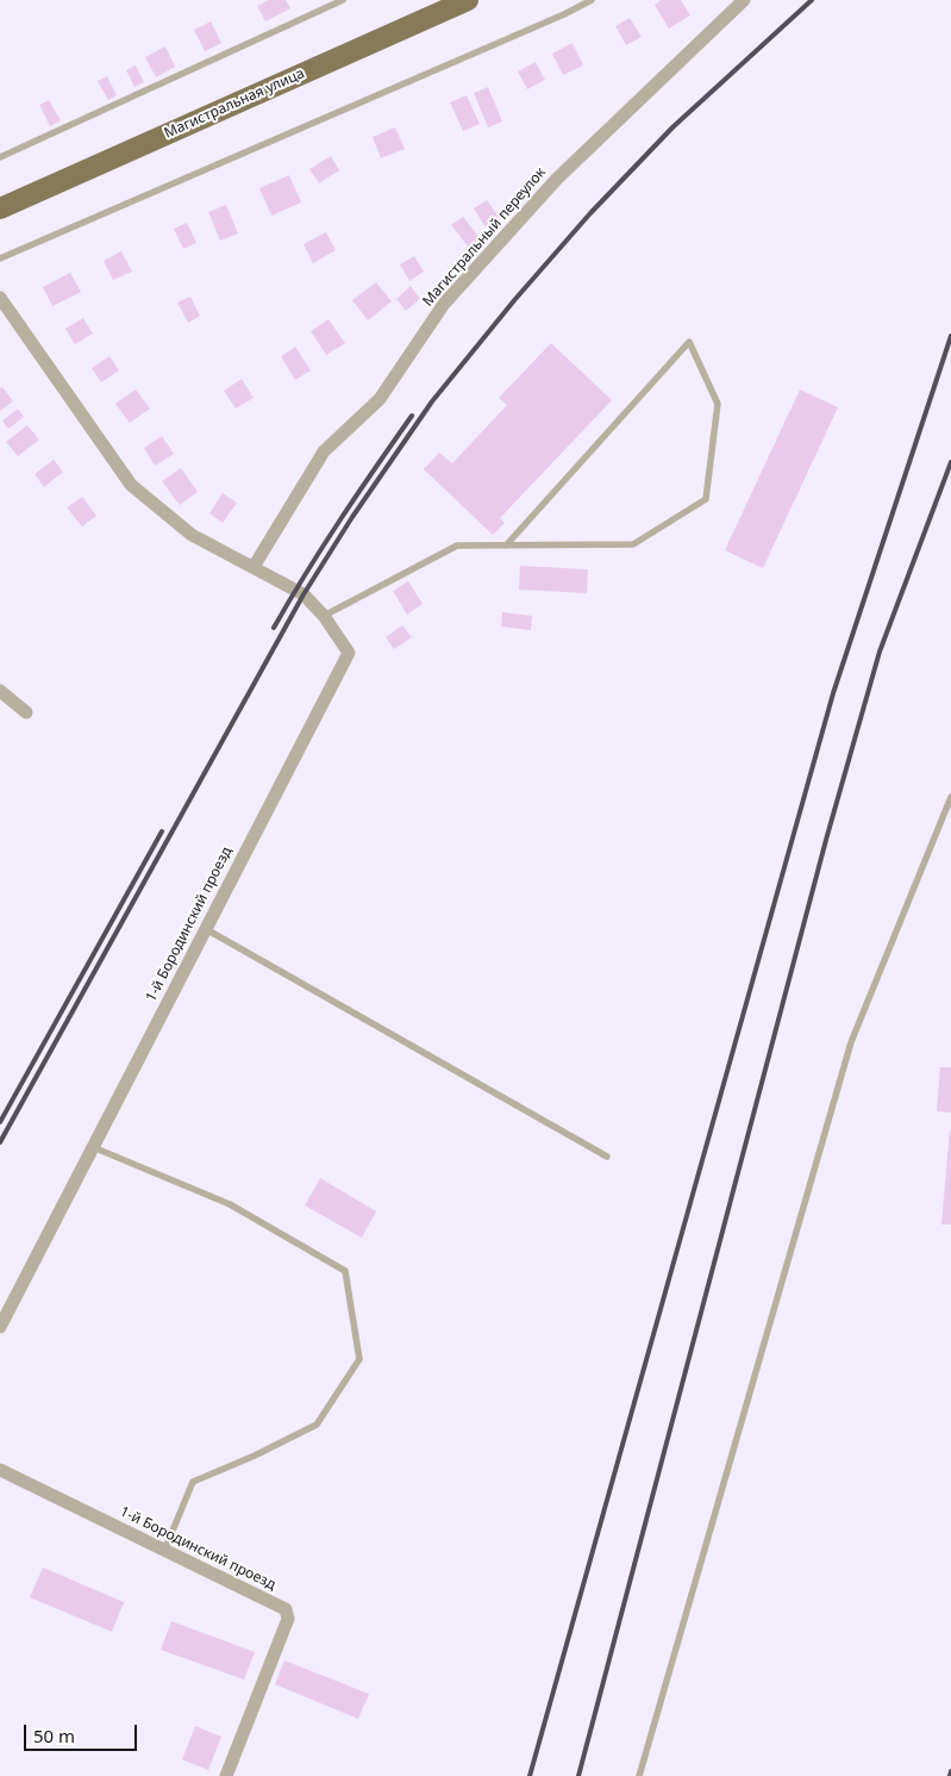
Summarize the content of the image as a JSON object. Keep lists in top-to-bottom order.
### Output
{
  "streets": {
    "main road": ["Магистральная улица"],
    "street": ["Магистральный переулок", "1-й Бородинский проезд"]
  },
  "crossings": [
    ["Магистральный переулок", "1-й Бородинский проезд"]
  ],
  "scale_bar": "50 m"
}
